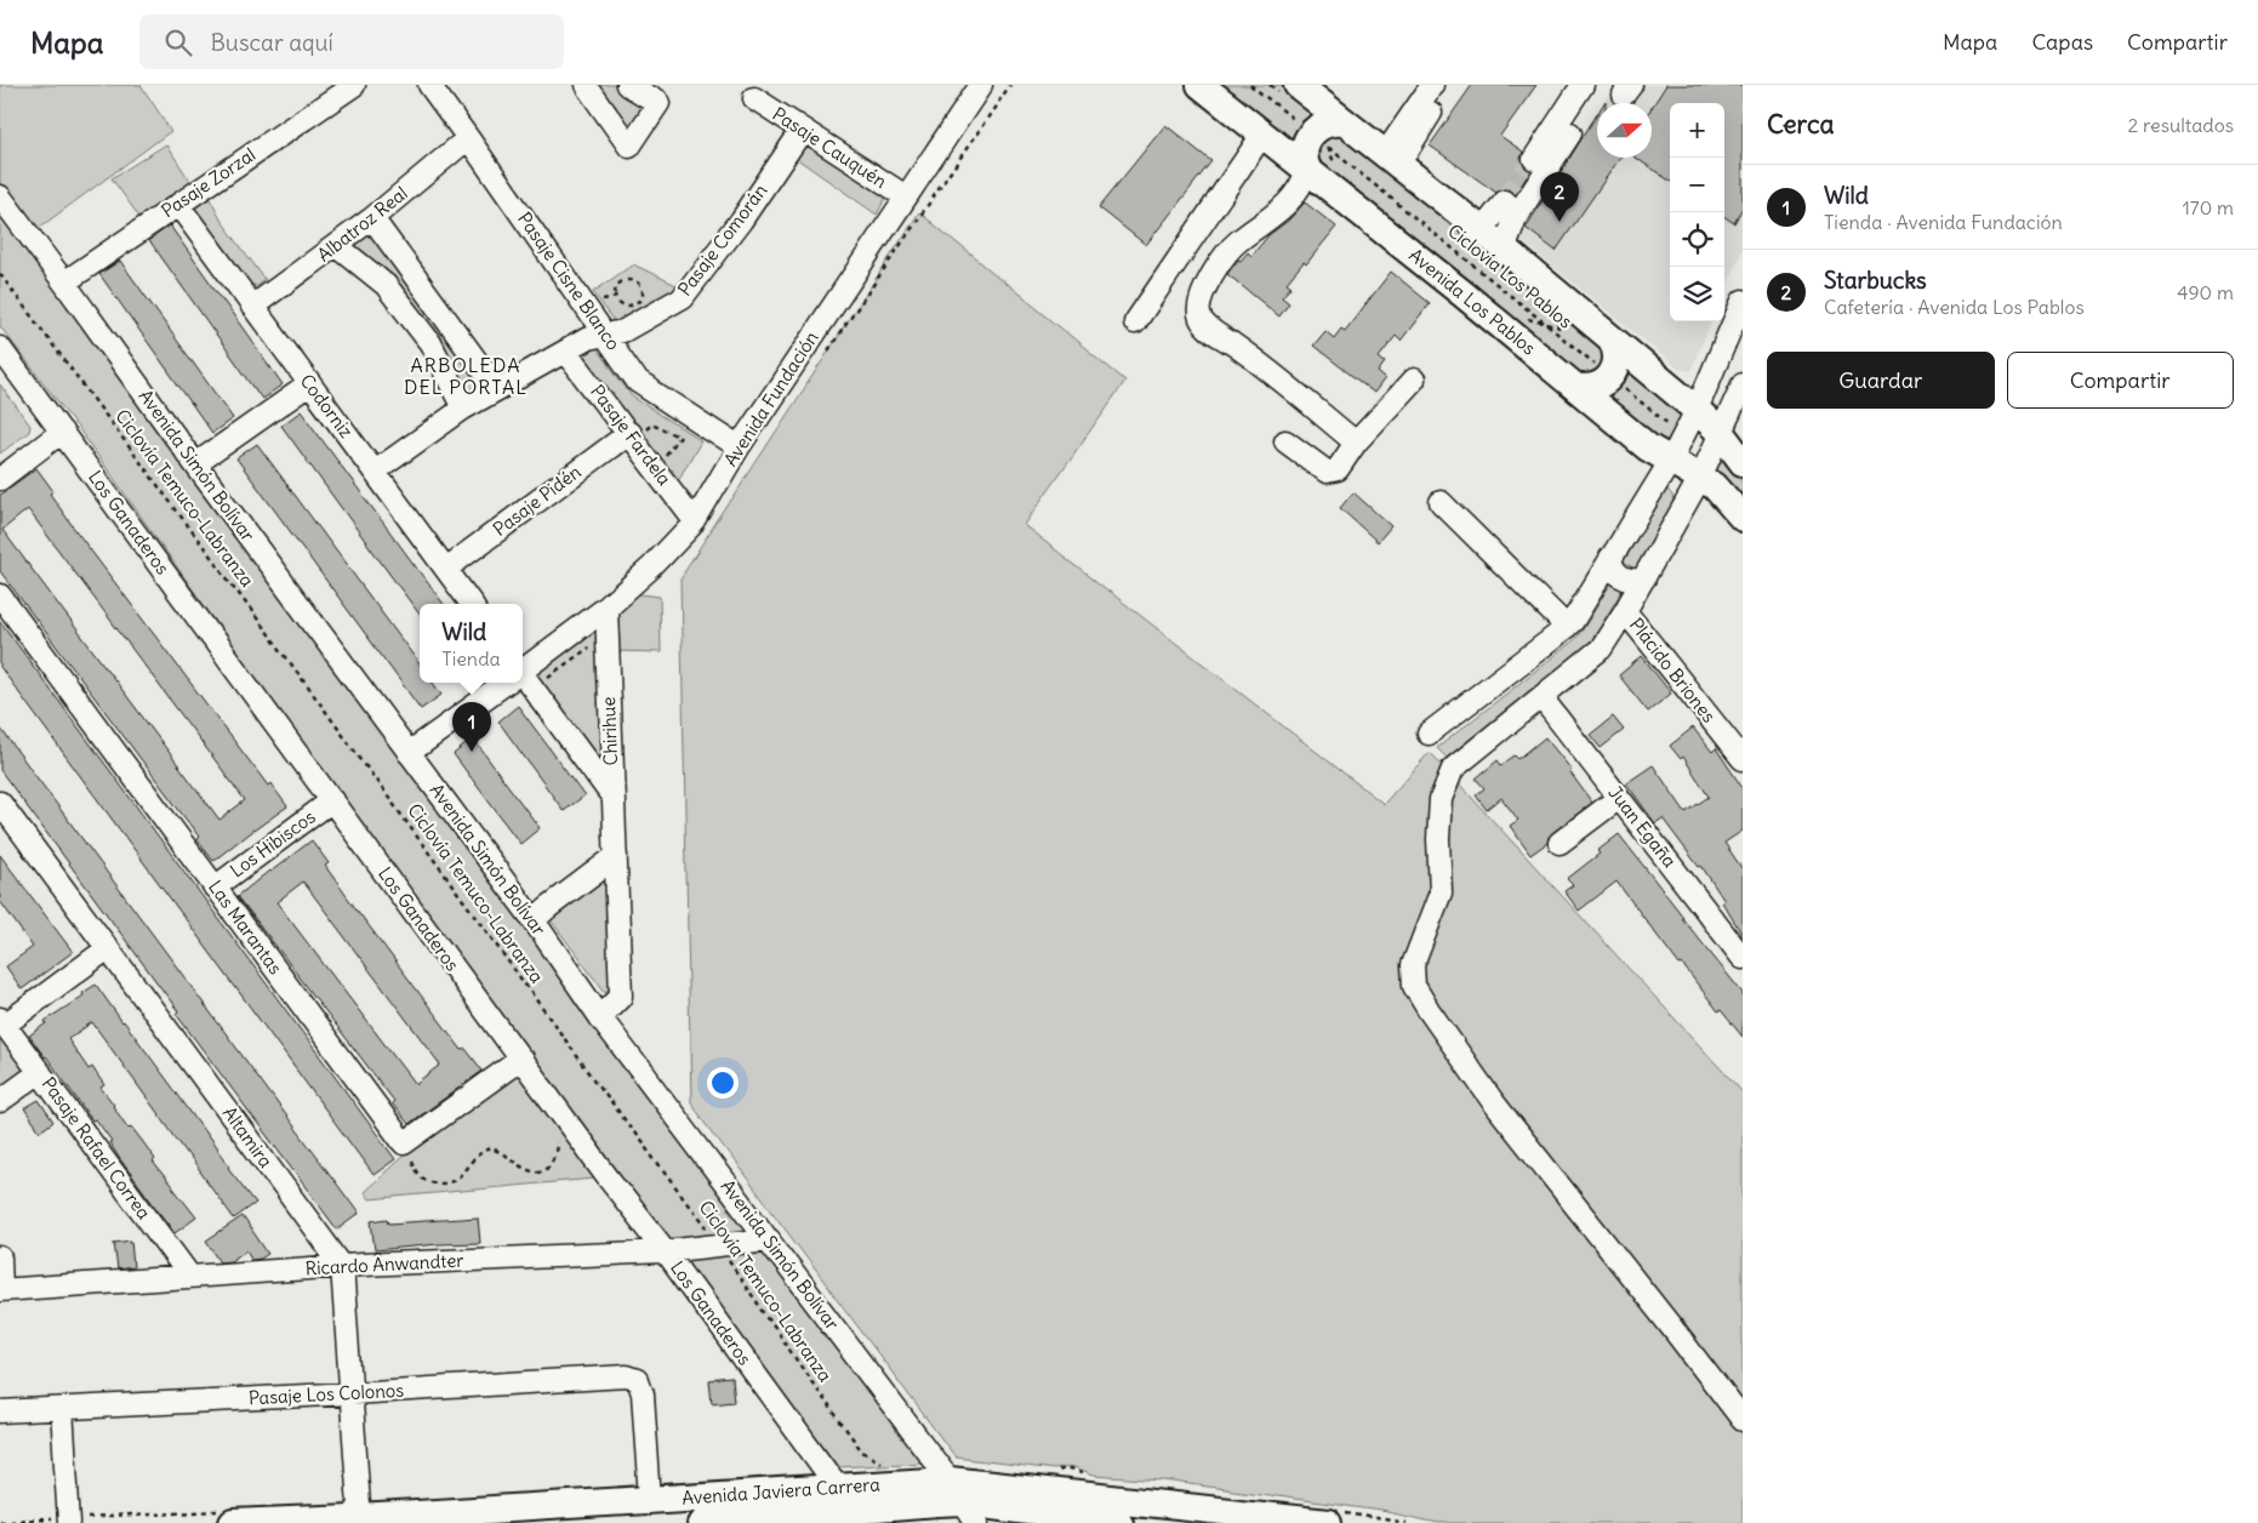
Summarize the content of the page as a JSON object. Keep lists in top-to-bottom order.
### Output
{
  "streets": {
    "main road": ["Avenida Los Pablos", "Avenida Javiera Carrera"],
    "street": [
      "Pasaje Cauquén",
      "Pasaje Zorzal",
      "Albatroz Real",
      "Pasaje Comorán",
      "Pasaje Cisne Blanco",
      "Avenida Fundación",
      "Codorniz",
      "Pasaje Fardela",
      "Avenida Simón Bolívar",
      "Pasaje Pidén",
      "Los Ganaderos",
      "Plácido Briones",
      "Chirihue",
      "Juan Egaña",
      "Los Hibiscos",
      "Las Marantas",
      "Altamira",
      "Pasaje Rafael Correa",
      "Ricardo Anwandter",
      "Pasaje Los Colonos"
    ],
    "path": ["Ciclovía Los Pablos", "Ciclovía Temuco-Labranza"]
  },
  "crossings": [
    ["Pasaje Cauquén", "Pasaje Comorán"],
    ["Pasaje Cauquén", "Avenida Fundación"],
    ["Pasaje Zorzal", "Codorniz"],
    ["Pasaje Zorzal", "Avenida Simón Bolívar"],
    ["Albatroz Real", "Pasaje Cisne Blanco"],
    ["Albatroz Real", "Codorniz"],
    ["Pasaje Comorán", "Pasaje Cisne Blanco"],
    ["Pasaje Comorán", "Codorniz"],
    ["Pasaje Comorán", "Pasaje Fardela"],
    ["Pasaje Cisne Blanco", "Avenida Fundación"],
    ["Avenida Fundación", "Pasaje Fardela"],
    ["Avenida Fundación", "Avenida Simón Bolívar"],
    ["Avenida Fundación", "Chirihue"],
    ["Codorniz", "Pasaje Pidén"],
    ["Pasaje Fardela", "Pasaje Pidén"],
    ["Avenida Simón Bolívar", "Chirihue"],
    ["Avenida Simón Bolívar", "Ricardo Anwandter"],
    ["Avenida Simón Bolívar", "Avenida Javiera Carrera"],
    ["Ciclovía Temuco-Labranza", "Ricardo Anwandter"],
    ["Ciclovía Temuco-Labranza", "Avenida Javiera Carrera"],
    ["Los Ganaderos", "Los Hibiscos"],
    ["Los Ganaderos", "Ricardo Anwandter"],
    ["Los Ganaderos", "Avenida Javiera Carrera"],
    ["Los Hibiscos", "Las Marantas"],
    ["Altamira", "Ricardo Anwandter"],
    ["Pasaje Rafael Correa", "Ricardo Anwandter"],
    ["Pasaje Los Colonos", "Avenida Javiera Carrera"]
  ],
  "districts": ["ARBOLEDA DEL PORTAL"],
  "north": "right",
  "page": {
    "header": "Mapa",
    "search": "Buscar aquí",
    "nav": ["Mapa", "Capas", "Compartir"],
    "heading": ["Cerca", "2 resultados"],
    "map_buttons": ["+", "−"],
    "list": [
      {
        "mark": "1",
        "name": "Wild",
        "note": "Tienda · Avenida Fundación",
        "value": "170 m"
      },
      {
        "mark": "2",
        "name": "Starbucks",
        "note": "Cafetería · Avenida Los Pablos",
        "value": "490 m"
      }
    ],
    "pins": ["2", "1"],
    "buttons": ["Guardar", "Compartir"],
    "popup": ["Wild", "Tienda"]
  }
}
